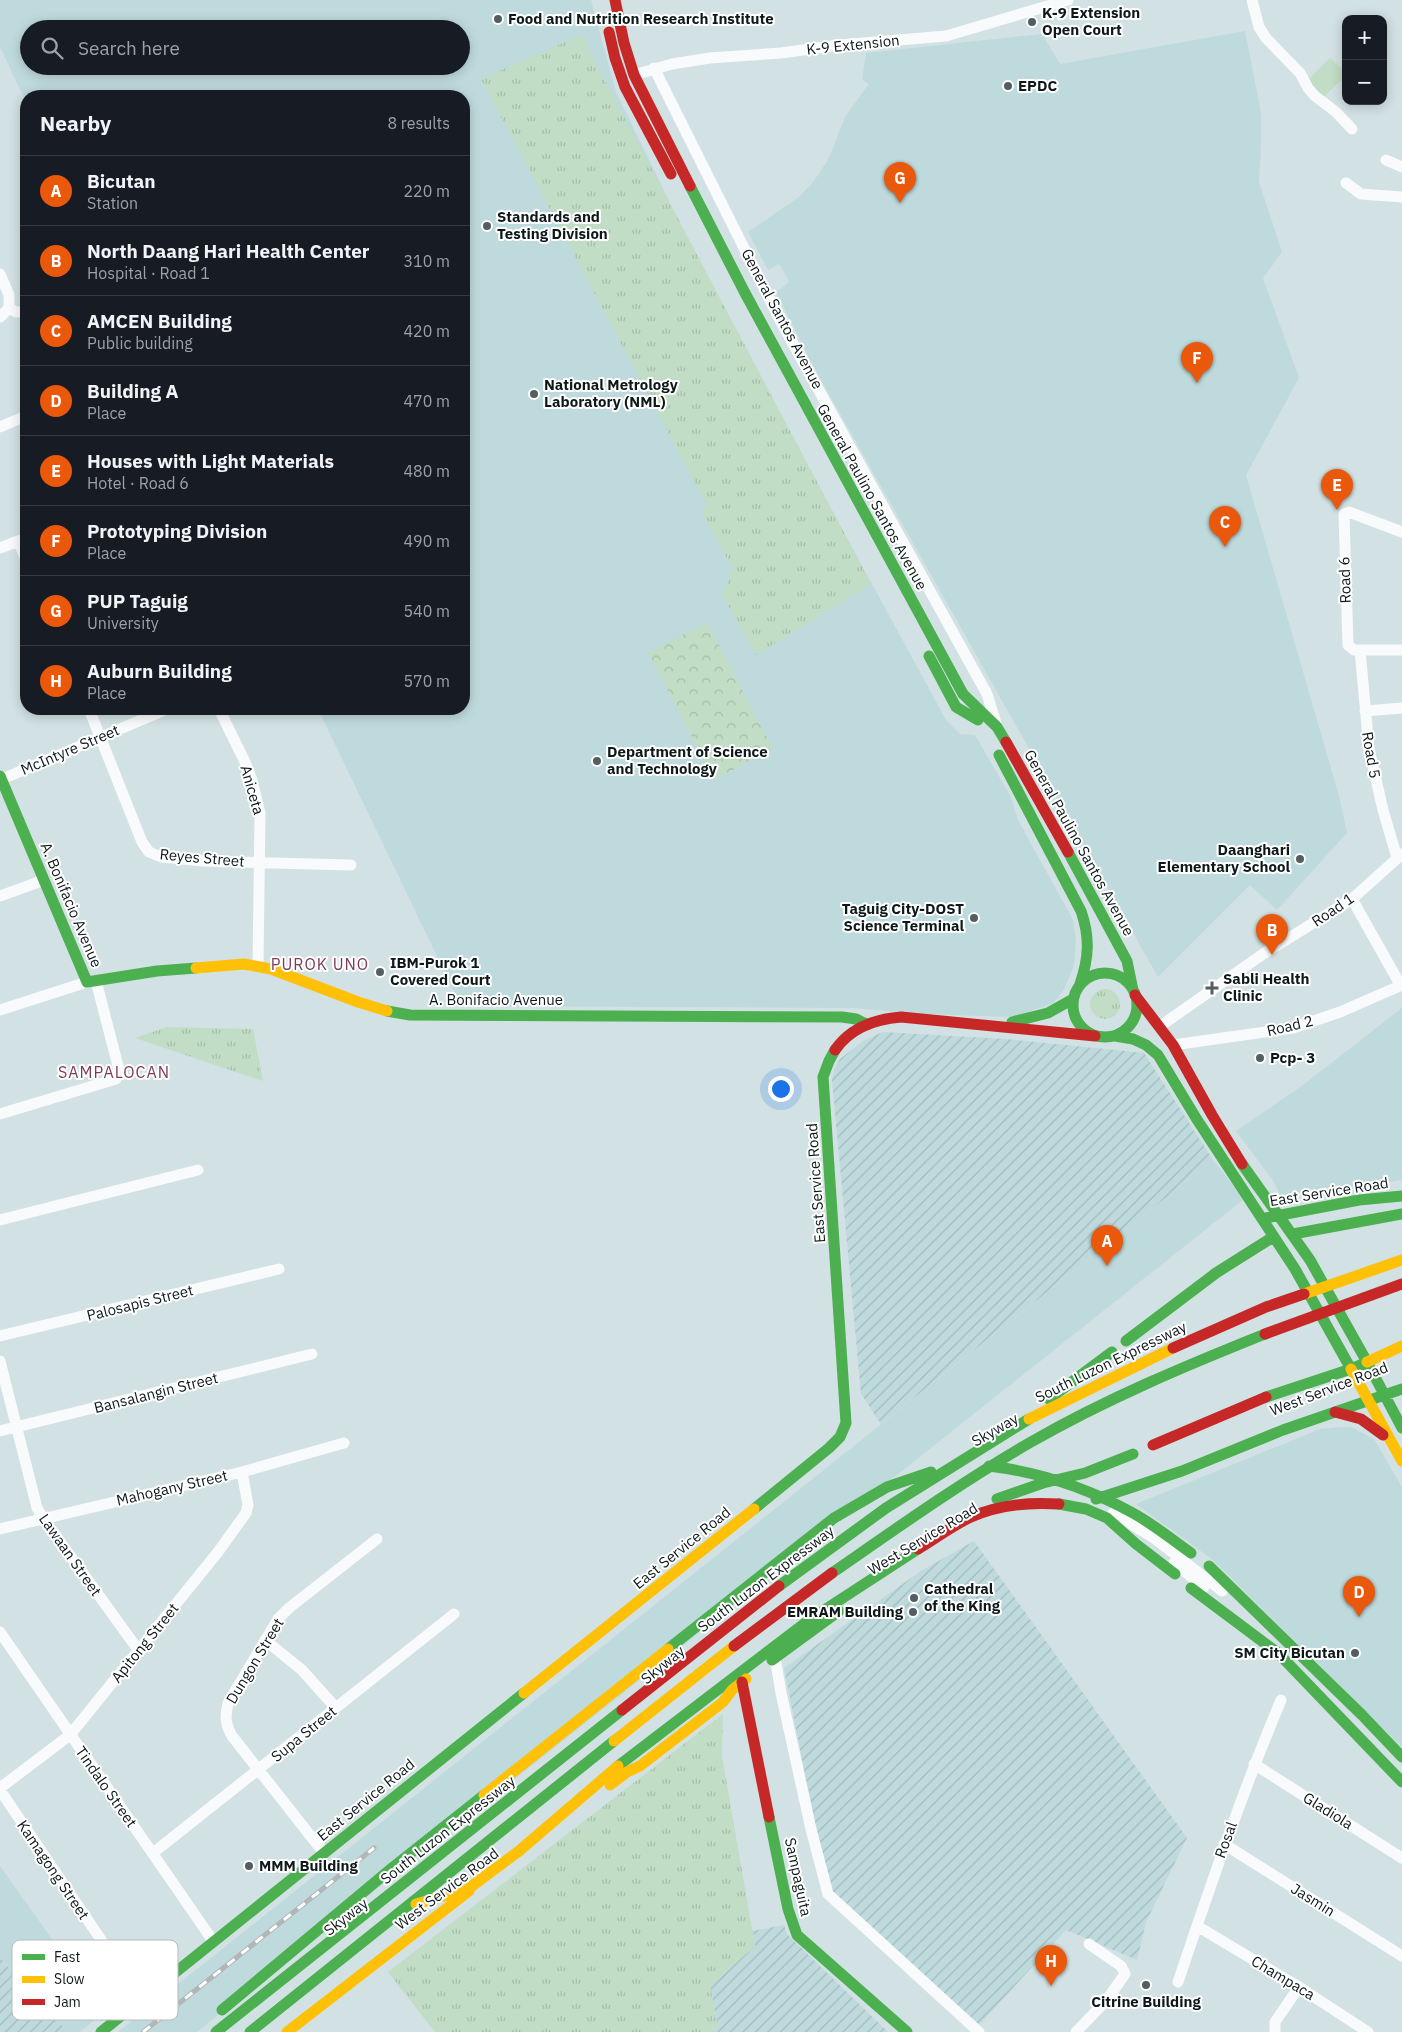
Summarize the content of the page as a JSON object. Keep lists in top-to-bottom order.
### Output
{
  "streets": {
    "main road": [
      "General Paulino Santos Avenue",
      "A. Bonifacio Avenue",
      "East Service Road",
      "South Luzon Expressway",
      "West Service Road",
      "Skyway",
      "Sampaguita"
    ],
    "street": [
      "K-9 Extension",
      "General Santos Avenue",
      "Road 6",
      "McIntyre Street",
      "Road 5",
      "Aniceta",
      "Reyes Street",
      "Road 1",
      "Road 2",
      "Palosapis Street",
      "Bansalangin Street",
      "Mahogany Street",
      "Lawaan Street",
      "Apitong Street",
      "Dungon Street",
      "Supa Street",
      "Tindalo Street",
      "Gladiola",
      "Rosal",
      "Kamagong Street",
      "Jasmin",
      "Champaca"
    ]
  },
  "crossings": [
    ["K-9 Extension", "General Santos Avenue"],
    ["K-9 Extension", "General Paulino Santos Avenue"],
    ["General Santos Avenue", "General Paulino Santos Avenue"],
    ["General Paulino Santos Avenue", "Road 1"],
    ["General Paulino Santos Avenue", "Road 2"],
    ["General Paulino Santos Avenue", "East Service Road"],
    ["General Paulino Santos Avenue", "West Service Road"],
    ["Road 6", "Road 5"],
    ["McIntyre Street", "Reyes Street"],
    ["McIntyre Street", "A. Bonifacio Avenue"],
    ["Road 5", "Road 1"],
    ["Aniceta", "Reyes Street"],
    ["Aniceta", "A. Bonifacio Avenue"],
    ["A. Bonifacio Avenue", "East Service Road"],
    ["East Service Road", "Dungon Street"],
    ["East Service Road", "Tindalo Street"],
    ["West Service Road", "Sampaguita"],
    ["Bansalangin Street", "Lawaan Street"],
    ["Mahogany Street", "Lawaan Street"],
    ["Mahogany Street", "Apitong Street"],
    ["Lawaan Street", "Apitong Street"],
    ["Apitong Street", "Tindalo Street"],
    ["Apitong Street", "Kamagong Street"],
    ["Dungon Street", "Supa Street"],
    ["Supa Street", "Tindalo Street"],
    ["Gladiola", "Rosal"],
    ["Rosal", "Jasmin"],
    ["Rosal", "Champaca"]
  ],
  "districts": ["PUROK UNO", "SAMPALOCAN"],
  "places": {
    "other": [
      "Food and Nutrition Research Institute",
      "K-9 Extension Open Court",
      "EPDC",
      "Standards and Testing Division",
      "National Metrology Laboratory (NML)",
      "Department of Science and Technology",
      "Daanghari Elementary School",
      "Taguig City-DOST Science Terminal",
      "IBM-Purok 1 Covered Court",
      "Pcp- 3",
      "Cathedral of the King",
      "EMRAM Building",
      "SM City Bicutan",
      "MMM Building",
      "Citrine Building"
    ],
    "health": ["Sabli Health Clinic"]
  },
  "legend": ["Fast", "Slow", "Jam"],
  "page": {
    "map_buttons": ["+", "−"],
    "search": "Search here",
    "heading": ["Nearby", "8 results"],
    "list": [
      {
        "mark": "A",
        "name": "Bicutan",
        "note": "Station",
        "value": "220 m"
      },
      {
        "mark": "B",
        "name": "North Daang Hari Health Center",
        "note": "Hospital · Road 1",
        "value": "310 m"
      },
      {
        "mark": "C",
        "name": "AMCEN Building",
        "note": "Public building",
        "value": "420 m"
      },
      {
        "mark": "D",
        "name": "Building A",
        "note": "Place",
        "value": "470 m"
      },
      {
        "mark": "E",
        "name": "Houses with Light Materials",
        "note": "Hotel · Road 6",
        "value": "480 m"
      },
      {
        "mark": "F",
        "name": "Prototyping Division",
        "note": "Place",
        "value": "490 m"
      },
      {
        "mark": "G",
        "name": "PUP Taguig",
        "note": "University",
        "value": "540 m"
      },
      {
        "mark": "H",
        "name": "Auburn Building",
        "note": "Place",
        "value": "570 m"
      }
    ],
    "pins": [
      "G",
      "F",
      "E",
      "C",
      "B",
      "A",
      "D",
      "H"
    ]
  }
}
